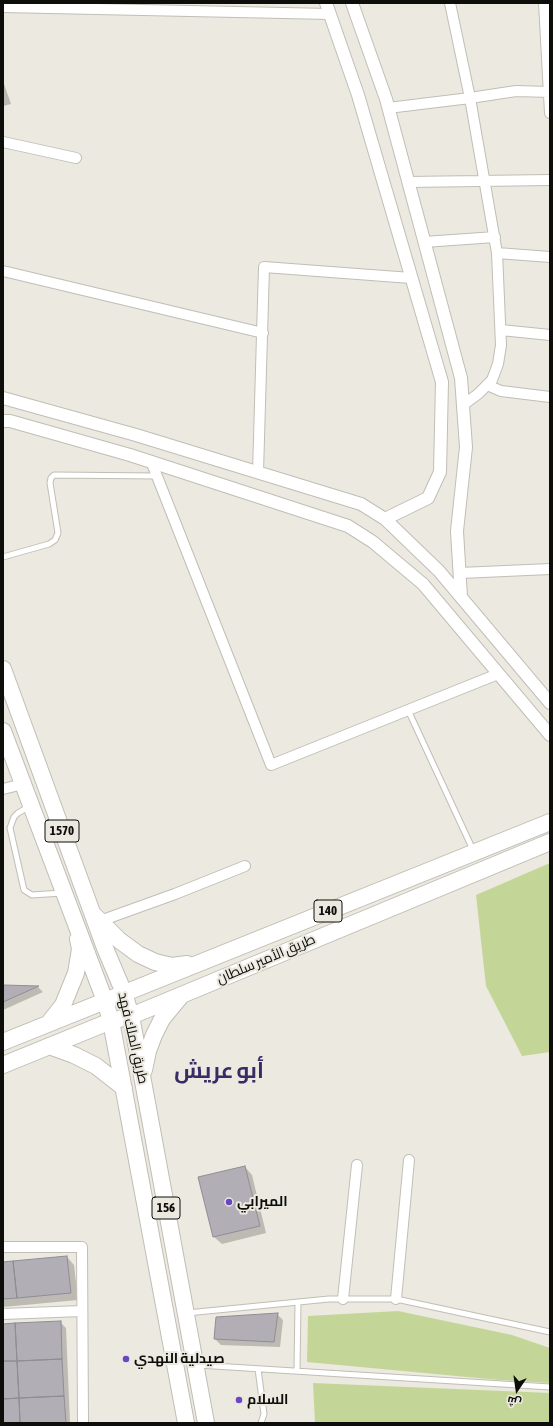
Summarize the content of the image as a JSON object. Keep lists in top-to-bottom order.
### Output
{
  "streets": {
    "highway": [
      "1570",
      "140",
      "طريق الأمير سلطان",
      "طريق الملك فهد",
      "156"
    ]
  },
  "crossings": [
    ["طريق الأمير سلطان", "طريق الملك فهد"]
  ],
  "districts": ["أبو عريش"],
  "places": ["الميرابي", "صيدلية النهدي", "السلام"],
  "north": "bottom"
}
